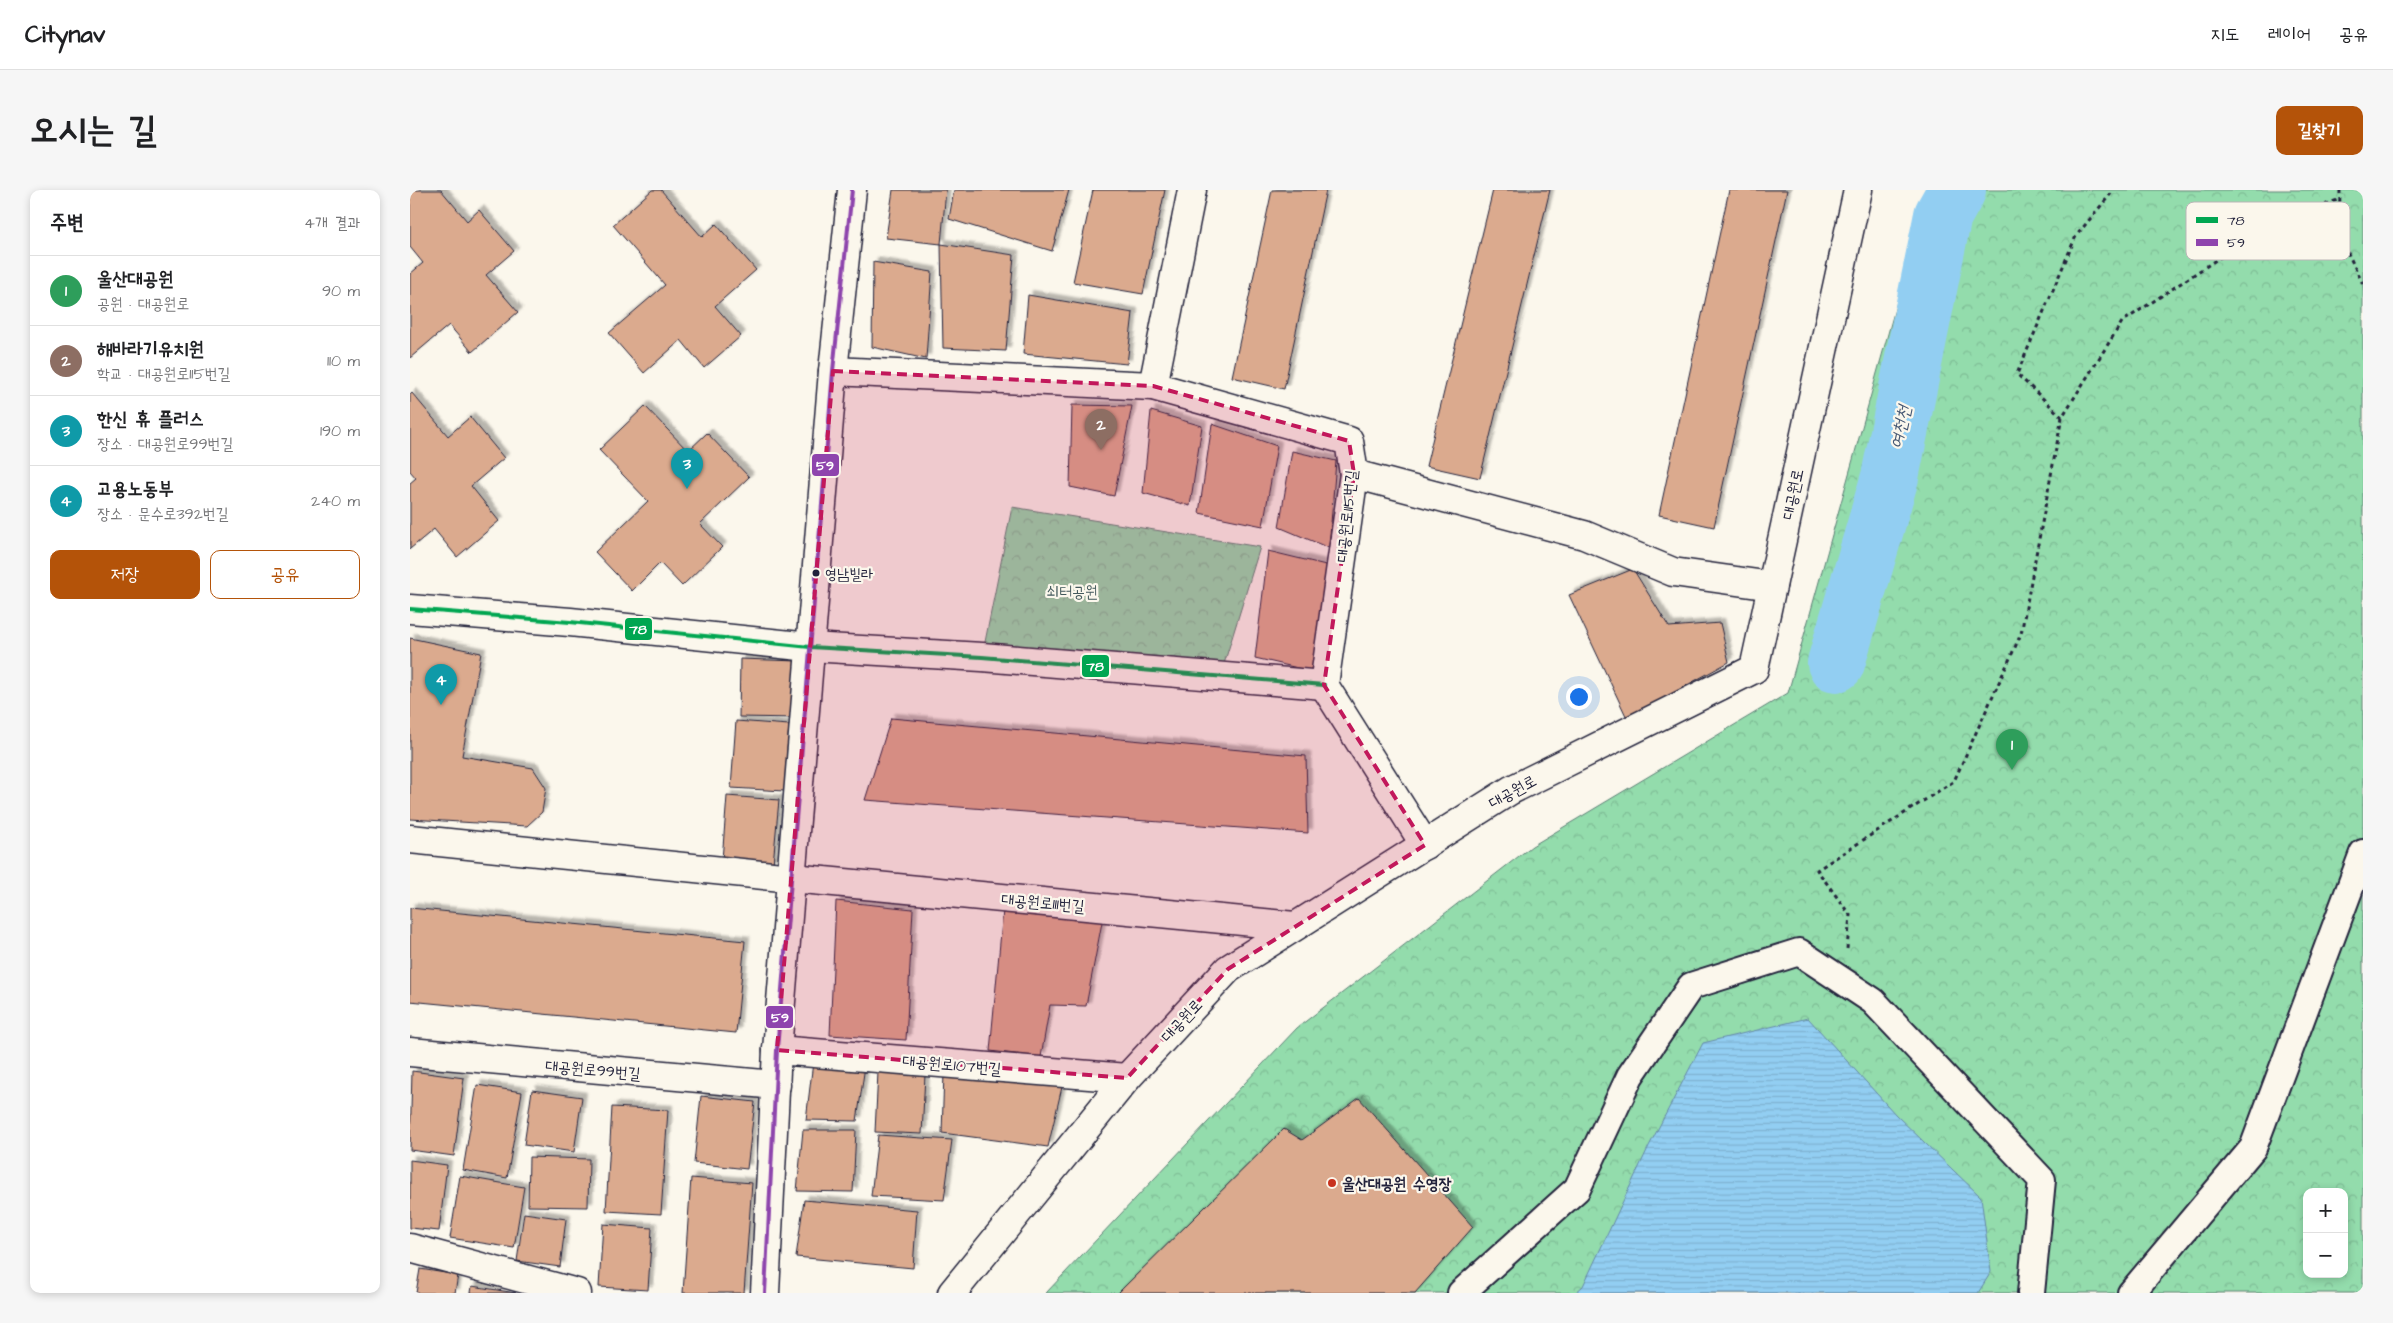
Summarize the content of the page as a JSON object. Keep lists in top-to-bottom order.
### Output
{
  "streets": {
    "street": [
      "대공원로",
      "대공원로115번길",
      "대공원로111번길",
      "대공원로107번길",
      "대공원로99번길"
    ]
  },
  "crossings": [
    ["대공원로", "대공원로111번길"],
    ["대공원로", "대공원로107번길"]
  ],
  "water": ["여천천"],
  "parks": ["쇠터공원"],
  "places": ["영남빌라", "울산대공원 수영장"],
  "lines": ["transit line 59", "transit line 78"],
  "legend": ["78", "59"],
  "page": {
    "header": "Citynav",
    "nav": ["지도", "레이어", "공유"],
    "title": "오시는 길",
    "buttons": [
      "길찾기",
      ["저장", "공유"]
    ],
    "heading": ["주변", "4개 결과"],
    "list": [
      {
        "mark": "1",
        "name": "울산대공원",
        "note": "공원 · 대공원로",
        "value": "90 m"
      },
      {
        "mark": "2",
        "name": "해바라기유치원",
        "note": "학교 · 대공원로115번길",
        "value": "110 m"
      },
      {
        "mark": "3",
        "name": "한신 휴 플러스",
        "note": "장소 · 대공원로99번길",
        "value": "190 m"
      },
      {
        "mark": "4",
        "name": "고용노동부",
        "note": "장소 · 문수로392번길",
        "value": "240 m"
      }
    ],
    "pins": [
      "2",
      "3",
      "4",
      "1"
    ],
    "map_buttons": ["+", "−"]
  }
}
